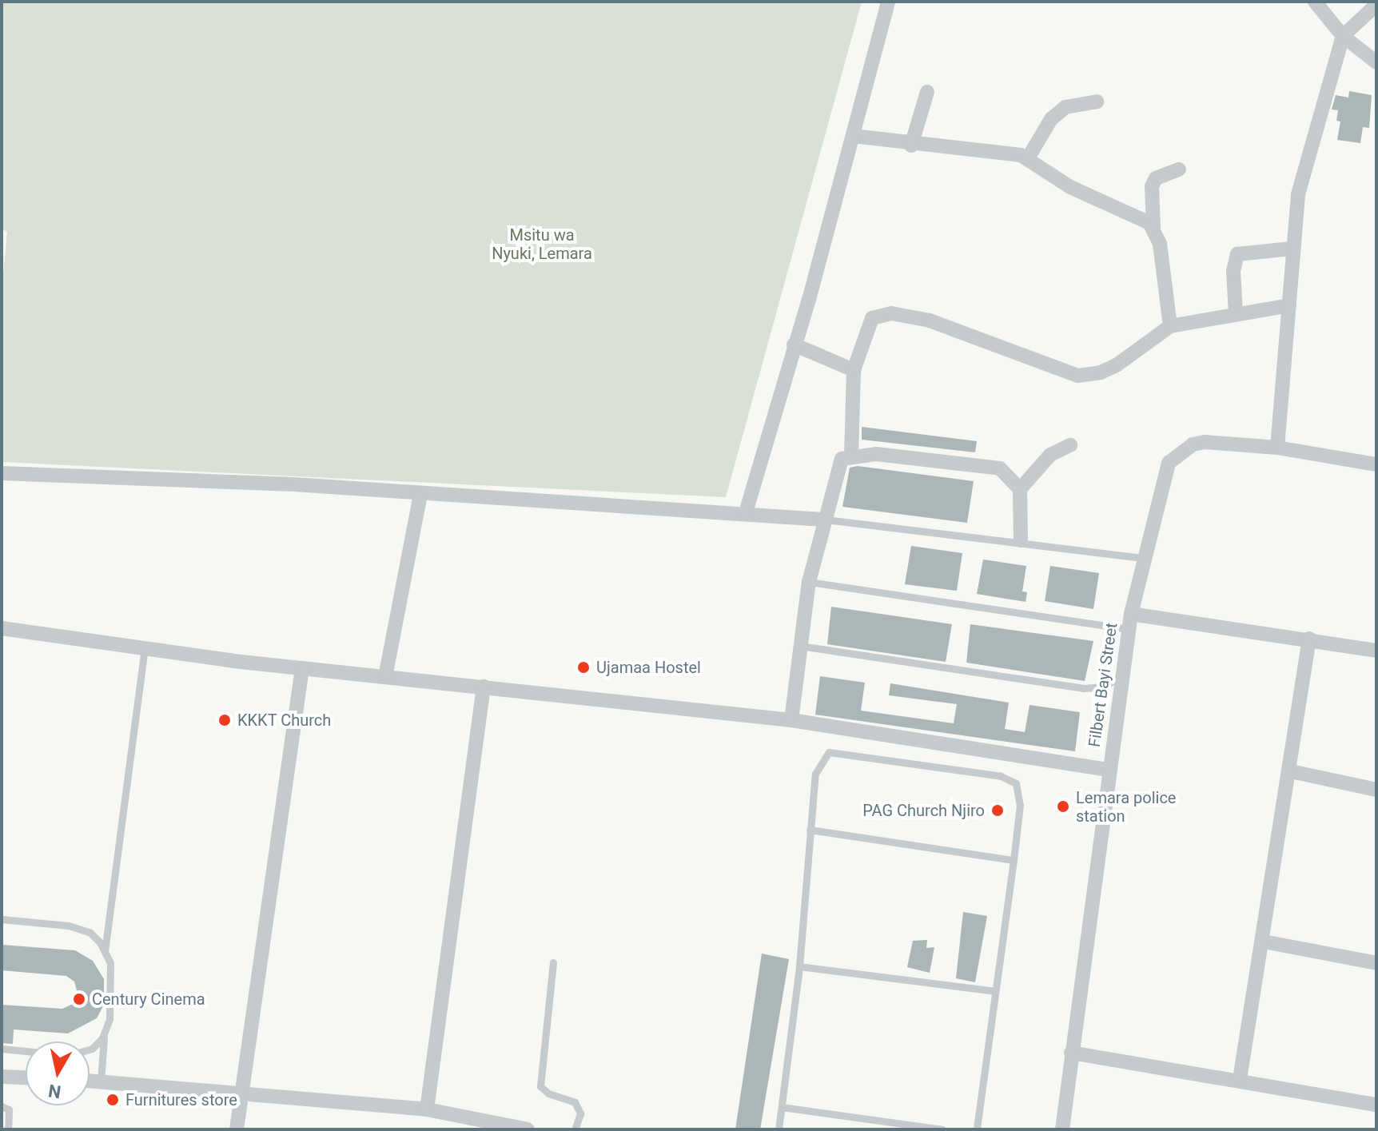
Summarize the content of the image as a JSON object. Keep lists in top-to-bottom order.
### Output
{
  "streets": {
    "street": ["Filbert Bayi Street"]
  },
  "parks": ["Msitu wa Nyuki, Lemara"],
  "places": [
    "Ujamaa Hostel",
    "KKKT Church",
    "Lemara police station",
    "PAG Church Njiro",
    "Century Cinema",
    "Furnitures store"
  ],
  "north": "bottom"
}
